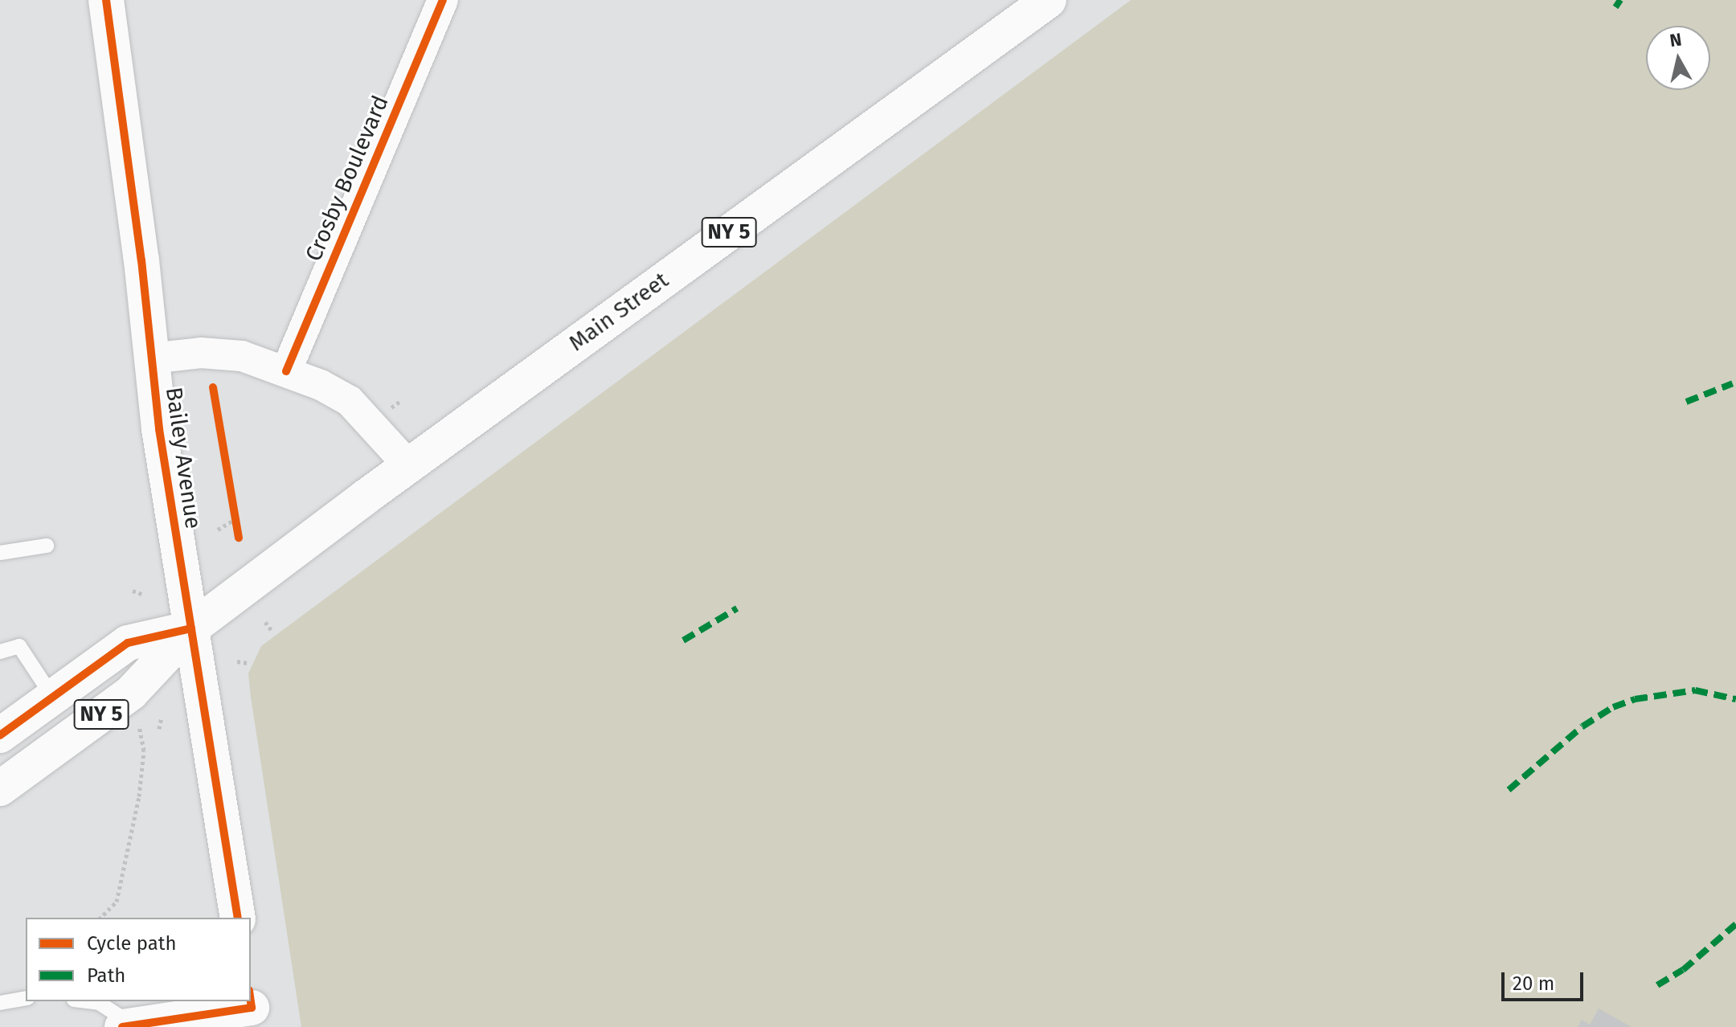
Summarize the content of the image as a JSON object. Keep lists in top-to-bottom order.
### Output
{
  "streets": {
    "main road": ["NY 5", "Main Street", "Bailey Avenue"],
    "street": ["Crosby Boulevard"]
  },
  "crossings": [
    ["Main Street", "Bailey Avenue"]
  ],
  "legend": ["Cycle path", "Path"],
  "scale_bar": "20 m",
  "north": "top"
}
